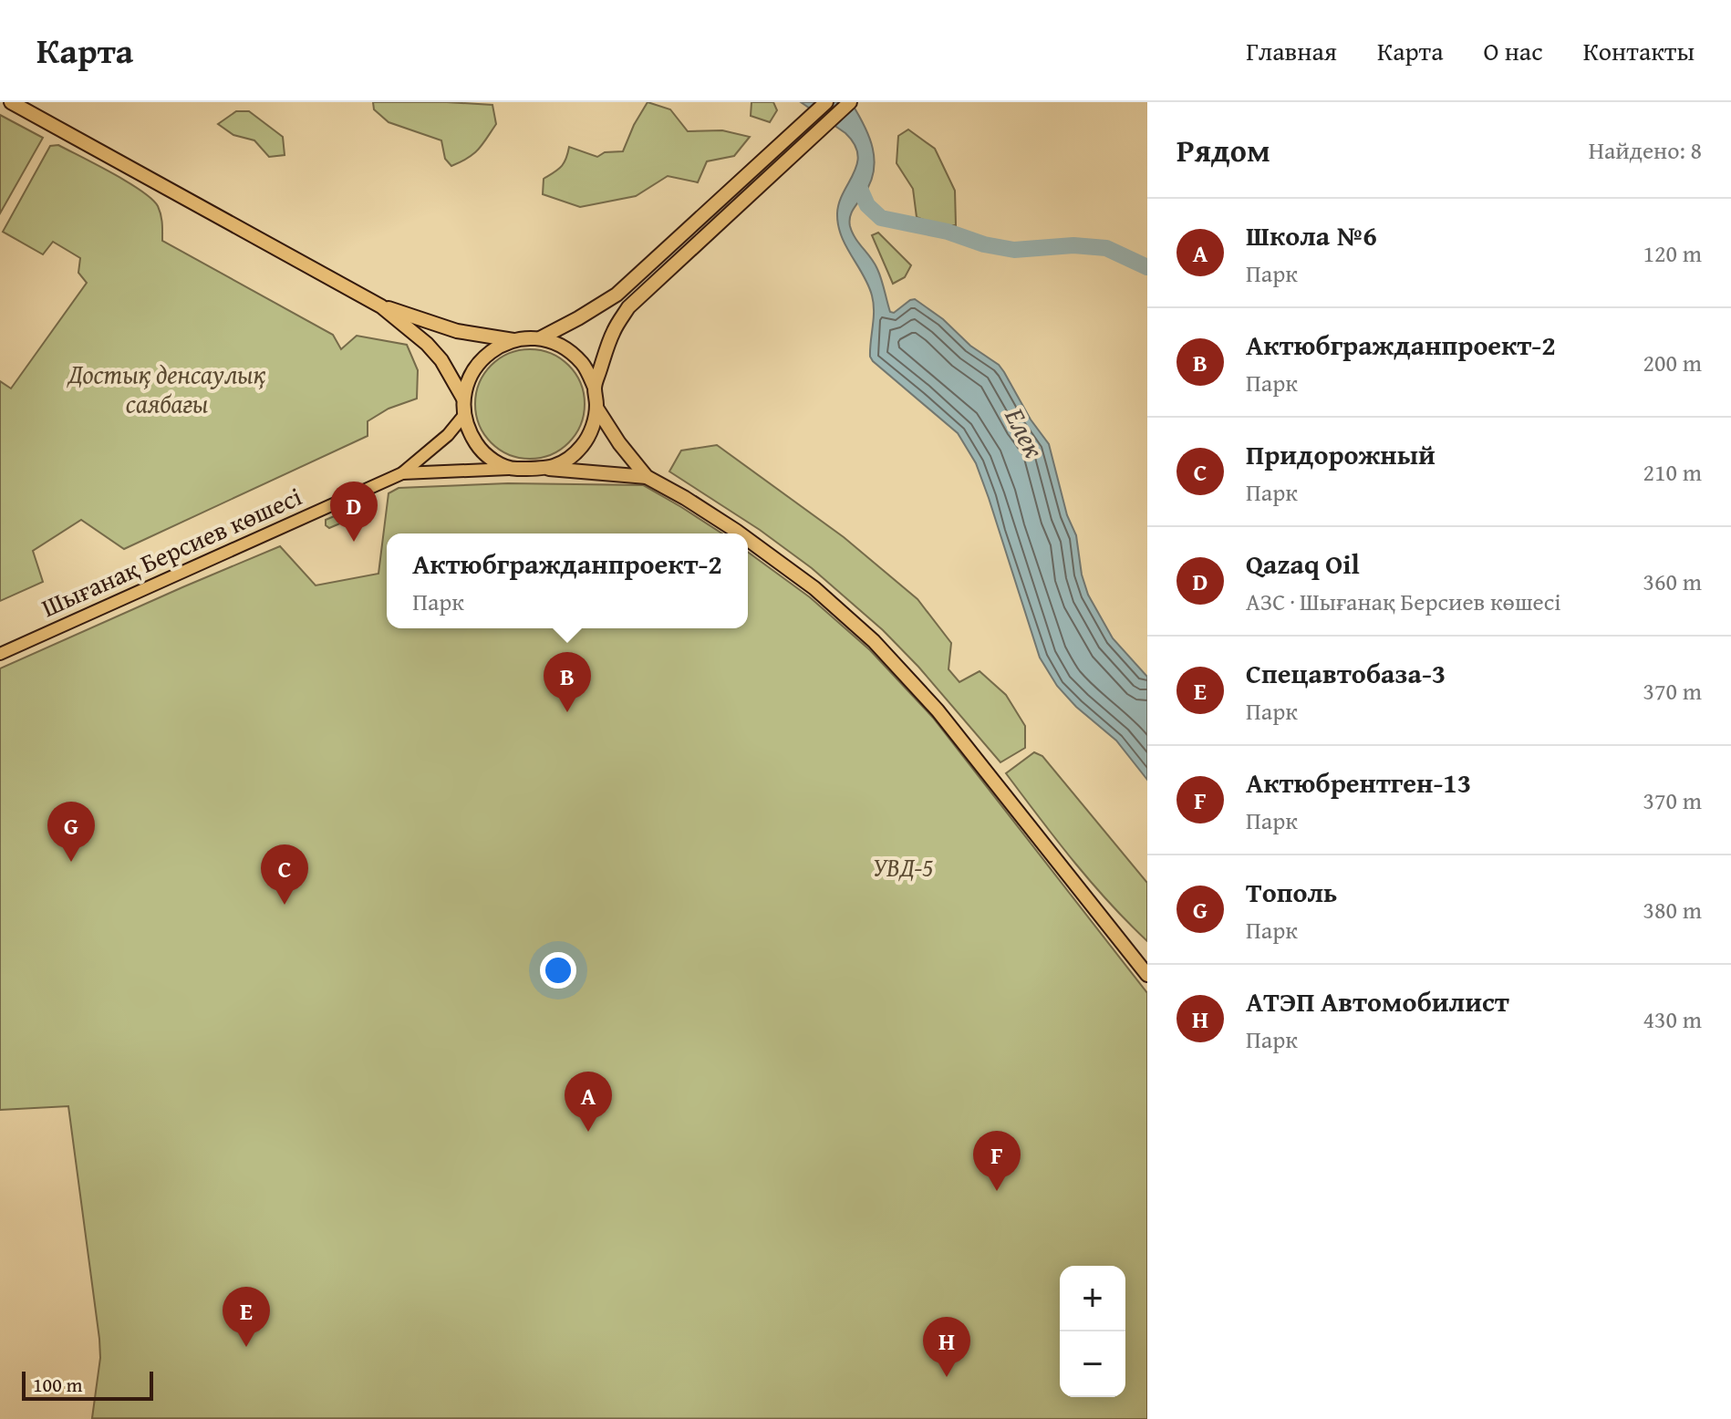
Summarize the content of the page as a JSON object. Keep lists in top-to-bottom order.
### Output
{
  "streets": {
    "main road": ["Шығанақ Берсиев көшесі"]
  },
  "water": ["Елек"],
  "parks": ["Достық денсаулық саябағы", "УВД-5"],
  "scale_bar": "100 m",
  "page": {
    "header": "Карта",
    "nav": [
      "Главная",
      "Карта",
      "О нас",
      "Контакты"
    ],
    "heading": ["Рядом", "Найдено: 8"],
    "list": [
      {
        "mark": "A",
        "name": "Школа №6",
        "note": "Парк",
        "value": "120 m"
      },
      {
        "mark": "B",
        "name": "Актюбгражданпроект-2",
        "note": "Парк",
        "value": "200 m"
      },
      {
        "mark": "C",
        "name": "Придорожный",
        "note": "Парк",
        "value": "210 m"
      },
      {
        "mark": "D",
        "name": "Qazaq Oil",
        "note": "АЗС · Шығанақ Берсиев көшесі",
        "value": "360 m"
      },
      {
        "mark": "E",
        "name": "Спецавтобаза-3",
        "note": "Парк",
        "value": "370 m"
      },
      {
        "mark": "F",
        "name": "Актюбрентген-13",
        "note": "Парк",
        "value": "370 m"
      },
      {
        "mark": "G",
        "name": "Тополь",
        "note": "Парк",
        "value": "380 m"
      },
      {
        "mark": "H",
        "name": "АТЭП Автомобилист",
        "note": "Парк",
        "value": "430 m"
      }
    ],
    "pins": [
      "D",
      "B",
      "G",
      "C",
      "A",
      "F",
      "E",
      "H"
    ],
    "popup": ["Актюбгражданпроект-2", "Парк"],
    "map_buttons": ["+", "−"],
    "scale": "100 m"
  }
}
